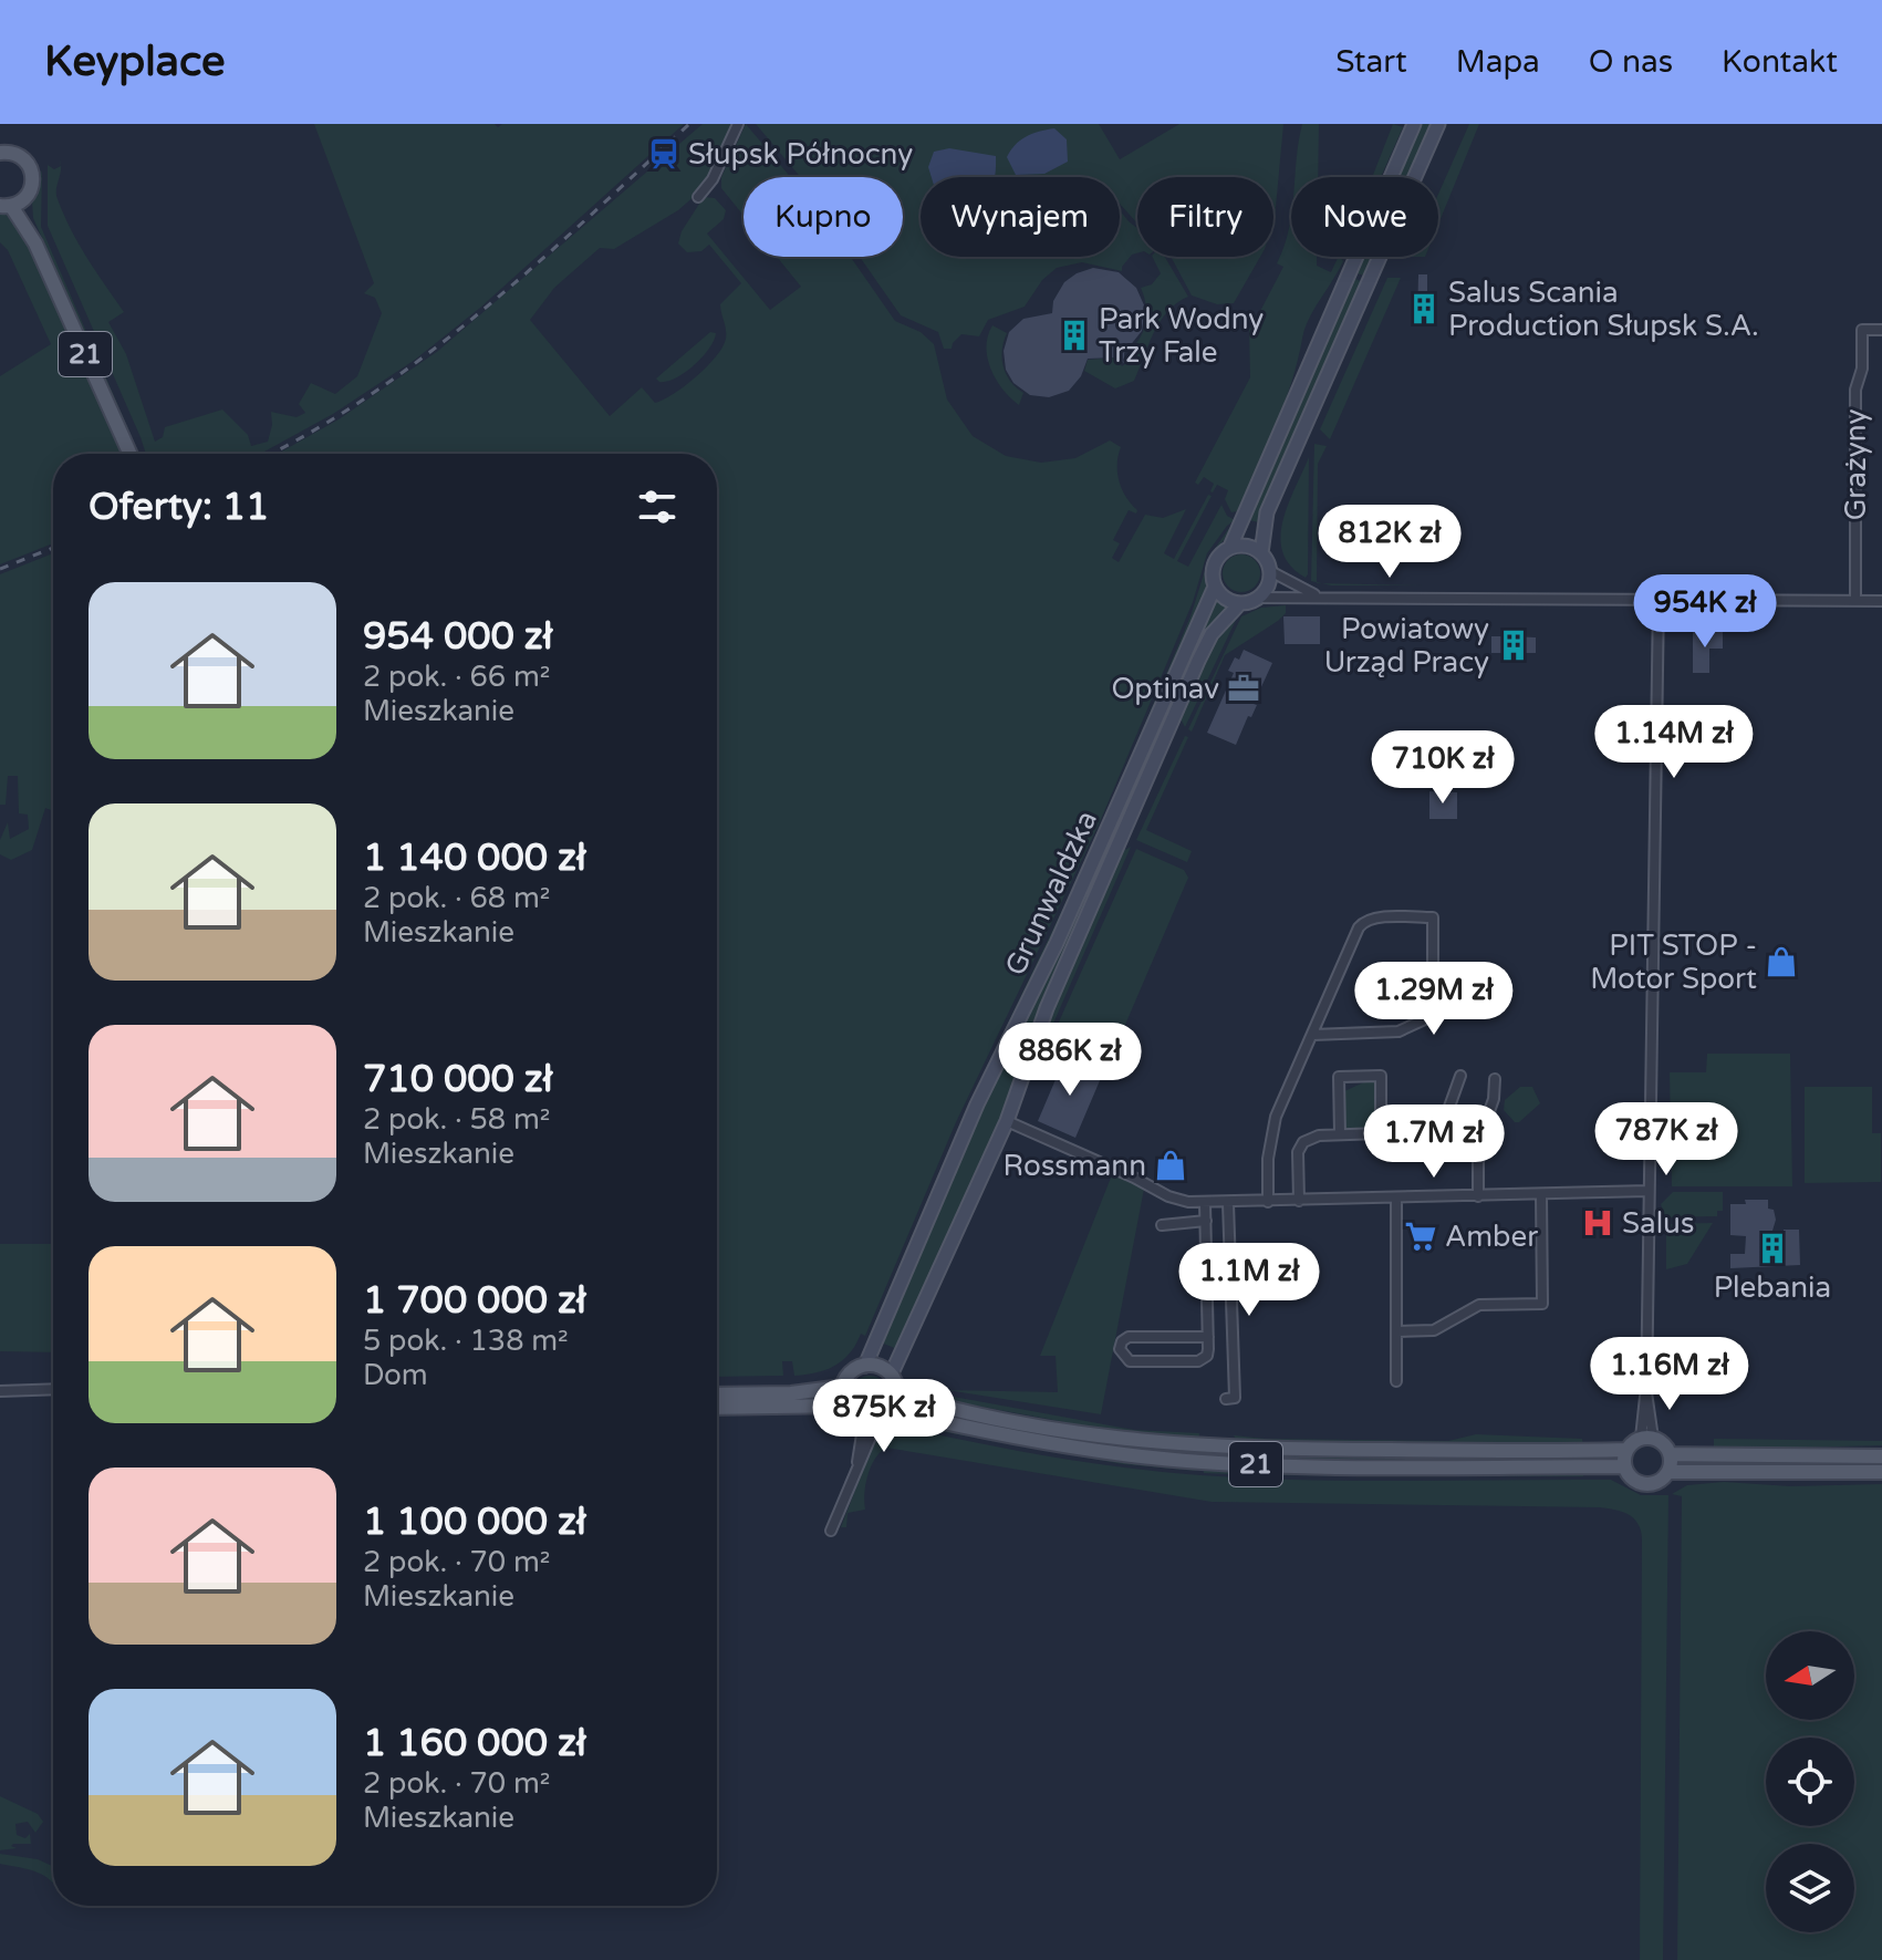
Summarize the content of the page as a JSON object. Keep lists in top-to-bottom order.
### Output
{
  "streets": {
    "main road": ["21"],
    "street": ["Grażyny", "Grunwaldzka"]
  },
  "crossings": [
    ["21", "Grunwaldzka"]
  ],
  "places": {
    "station": ["Słupsk Północny"],
    "building": [
      "Salus Scania Production Słupsk S.A.",
      "Park Wodny Trzy Fale",
      "Powiatowy Urząd Pracy",
      "Plebania"
    ],
    "office": ["Optinav"],
    "shop": ["PIT STOP - Motor Sport", "Rossmann"],
    "hospital": ["Salus"],
    "supermarket": ["Amber"]
  },
  "north": "left",
  "page": {
    "header": "Keyplace",
    "nav": [
      "Start",
      "Mapa",
      "O nas",
      "Kontakt"
    ],
    "chip": [
      "Kupno",
      "Wynajem",
      "Filtry",
      "Nowe"
    ],
    "heading": "Oferty: 11",
    "price": [
      "812K zł",
      "954K zł",
      "1.14M zł",
      "710K zł",
      "1.29M zł",
      "886K zł",
      "787K zł",
      "1.7M zł",
      "1.1M zł",
      "1.16M zł",
      "875K zł"
    ],
    "list": [
      {
        "name": "954 000 zł",
        "note": "2 pok. · 66 m² · Mieszkanie"
      },
      {
        "name": "1 140 000 zł",
        "note": "2 pok. · 68 m² · Mieszkanie"
      },
      {
        "name": "710 000 zł",
        "note": "2 pok. · 58 m² · Mieszkanie"
      },
      {
        "name": "1 700 000 zł",
        "note": "5 pok. · 138 m² · Dom"
      },
      {
        "name": "1 100 000 zł",
        "note": "2 pok. · 70 m² · Mieszkanie"
      },
      {
        "name": "1 160 000 zł",
        "note": "2 pok. · 70 m² · Mieszkanie"
      }
    ]
  }
}
